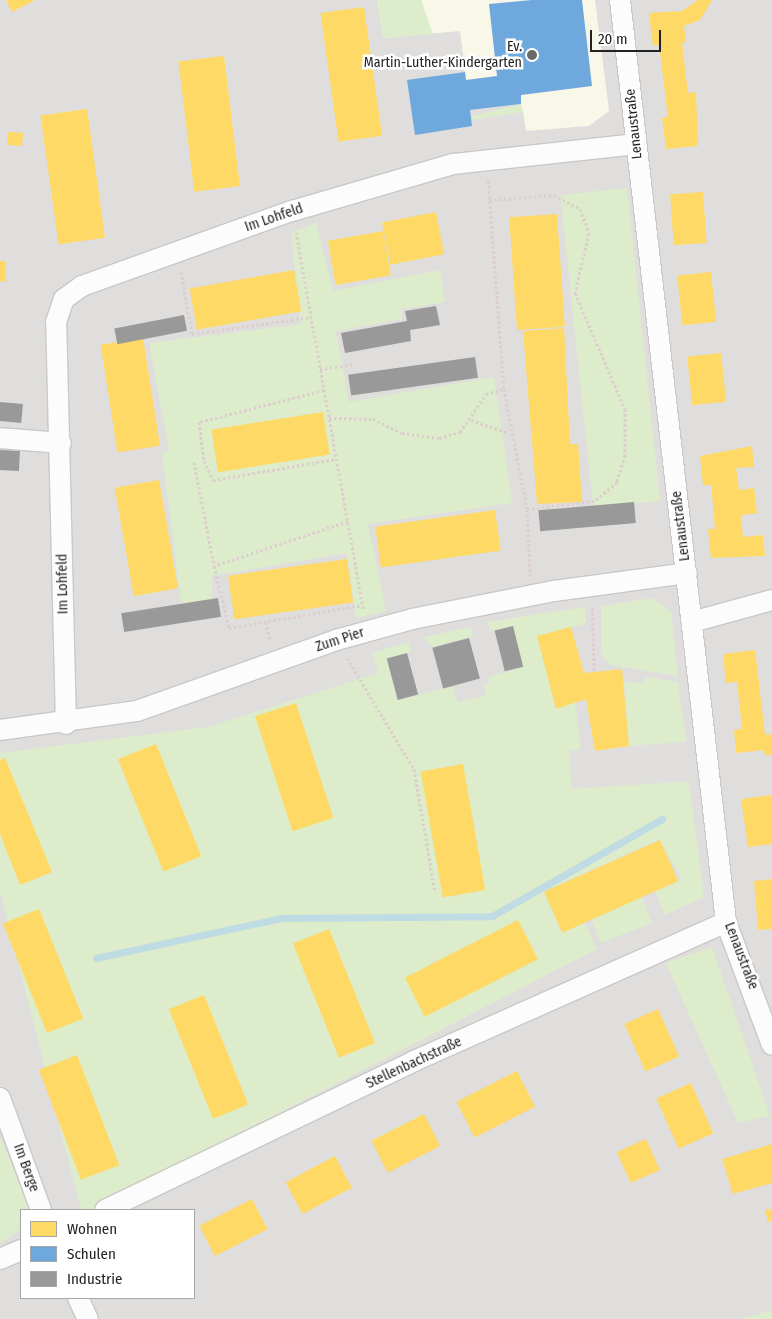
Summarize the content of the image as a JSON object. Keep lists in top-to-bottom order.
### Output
{
  "streets": {
    "street": [
      "Lenaustraße",
      "Im Lohfeld",
      "Zum Pier",
      "Stellenbachstraße",
      "Im Berge"
    ]
  },
  "crossings": [
    ["Lenaustraße", "Im Lohfeld"],
    ["Lenaustraße", "Zum Pier"],
    ["Lenaustraße", "Stellenbachstraße"],
    ["Im Lohfeld", "Zum Pier"]
  ],
  "places": ["Ev. Martin-Luther-Kindergarten"],
  "legend": ["Wohnen", "Schulen", "Industrie"],
  "scale_bar": "20 m"
}
